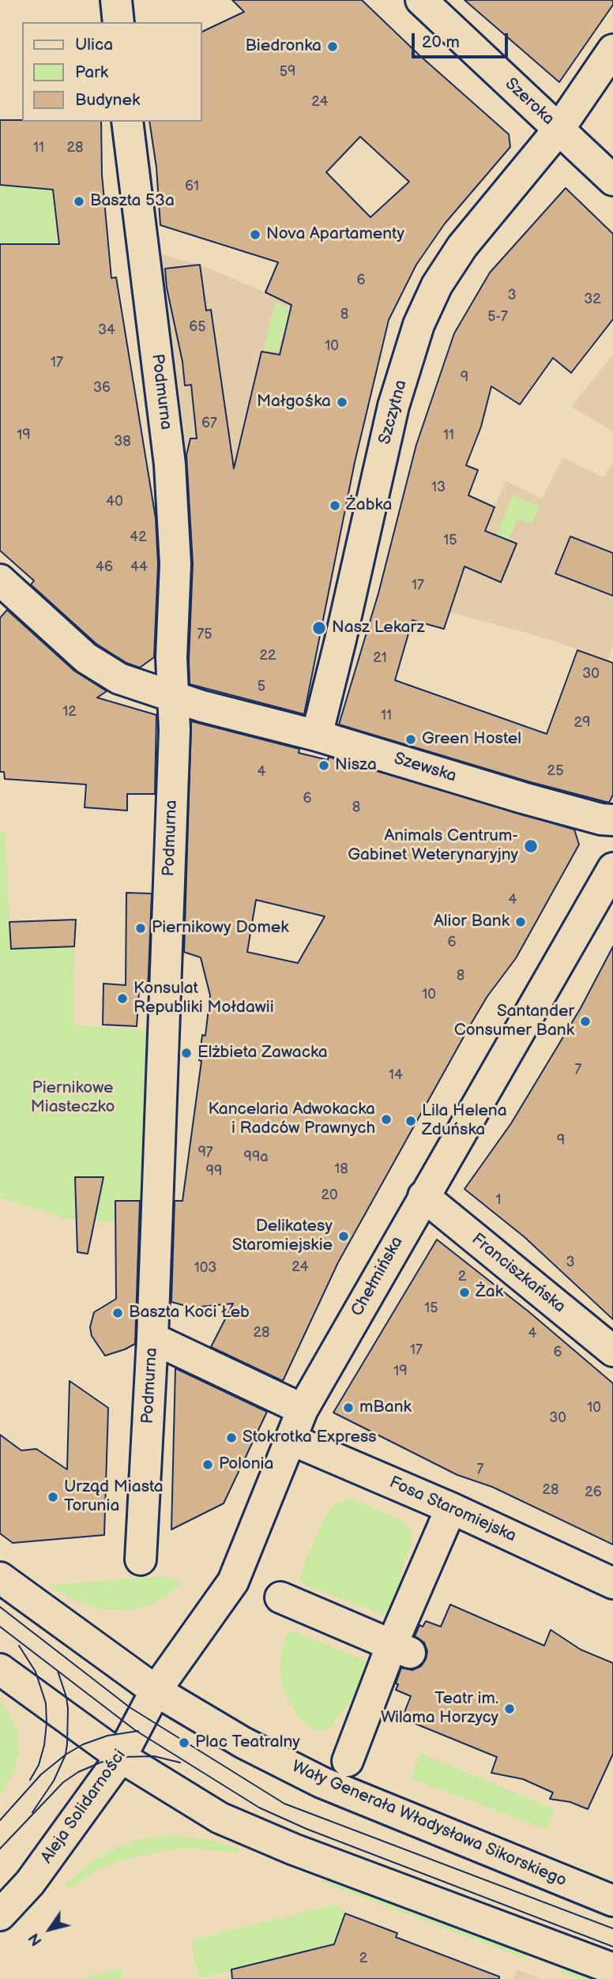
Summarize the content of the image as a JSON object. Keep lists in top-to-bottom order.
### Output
{
  "streets": {
    "street": [
      "Szeroka",
      "Podmurna",
      "Szczytna",
      "Szewska",
      "Franciszkańska",
      "Chełmińska",
      "Fosa Staromiejska",
      "Aleja Solidarności",
      "Wały Generała Władysława Sikorskiego"
    ]
  },
  "crossings": [
    ["Szeroka", "Szczytna"],
    ["Podmurna", "Szewska"],
    ["Szczytna", "Szewska"],
    ["Franciszkańska", "Chełmińska"],
    ["Chełmińska", "Fosa Staromiejska"],
    ["Chełmińska", "Aleja Solidarności"],
    ["Chełmińska", "Wały Generała Władysława Sikorskiego"],
    ["Aleja Solidarności", "Wały Generała Władysława Sikorskiego"]
  ],
  "parks": ["Piernikowe Miasteczko"],
  "places": [
    "Biedronka",
    "Baszta 53a",
    "Nova Apartamenty",
    "Małgośka",
    "Żabka",
    "Nasz Lekarz",
    "Green Hostel",
    "Nisza",
    "Animals Centrum- Gabinet Weterynaryjny",
    "Alior Bank",
    "Piernikowy Domek",
    "Konsulat Republiki Mołdawii",
    "Santander Consumer Bank",
    "Elżbieta Zawacka",
    "Kancelaria Adwokacka i Radców Prawnych",
    "Lila Helena Zduńska",
    "Delikatesy Staromiejskie",
    "Żak",
    "Baszta Koci Łeb",
    "mBank",
    "Stokrotka Express",
    "Polonia",
    "Urząd Miasta Torunia",
    "Teatr im. Wilama Horzycy",
    "Plac Teatralny"
  ],
  "house_numbers": [
    "59",
    "24",
    "11",
    "28",
    "61",
    "6",
    "3",
    "32",
    "8",
    "5-7",
    "65",
    "34",
    "10",
    "17",
    "9",
    "36",
    "67",
    "19",
    "11",
    "38",
    "13",
    "40",
    "42",
    "15",
    "46",
    "44",
    "17",
    "75",
    "22",
    "21",
    "30",
    "5",
    "12",
    "11",
    "29",
    "25",
    "4",
    "6",
    "8",
    "4",
    "6",
    "8",
    "10",
    "7",
    "14",
    "9",
    "97",
    "99a",
    "18",
    "99",
    "20",
    "1",
    "3",
    "24",
    "103",
    "2",
    "15",
    "28",
    "4",
    "17",
    "6",
    "19",
    "10",
    "30",
    "7",
    "28",
    "26",
    "2"
  ],
  "legend": ["Ulica", "Park", "Budynek"],
  "scale_bar": "20 m",
  "north": "bottom left"
}
